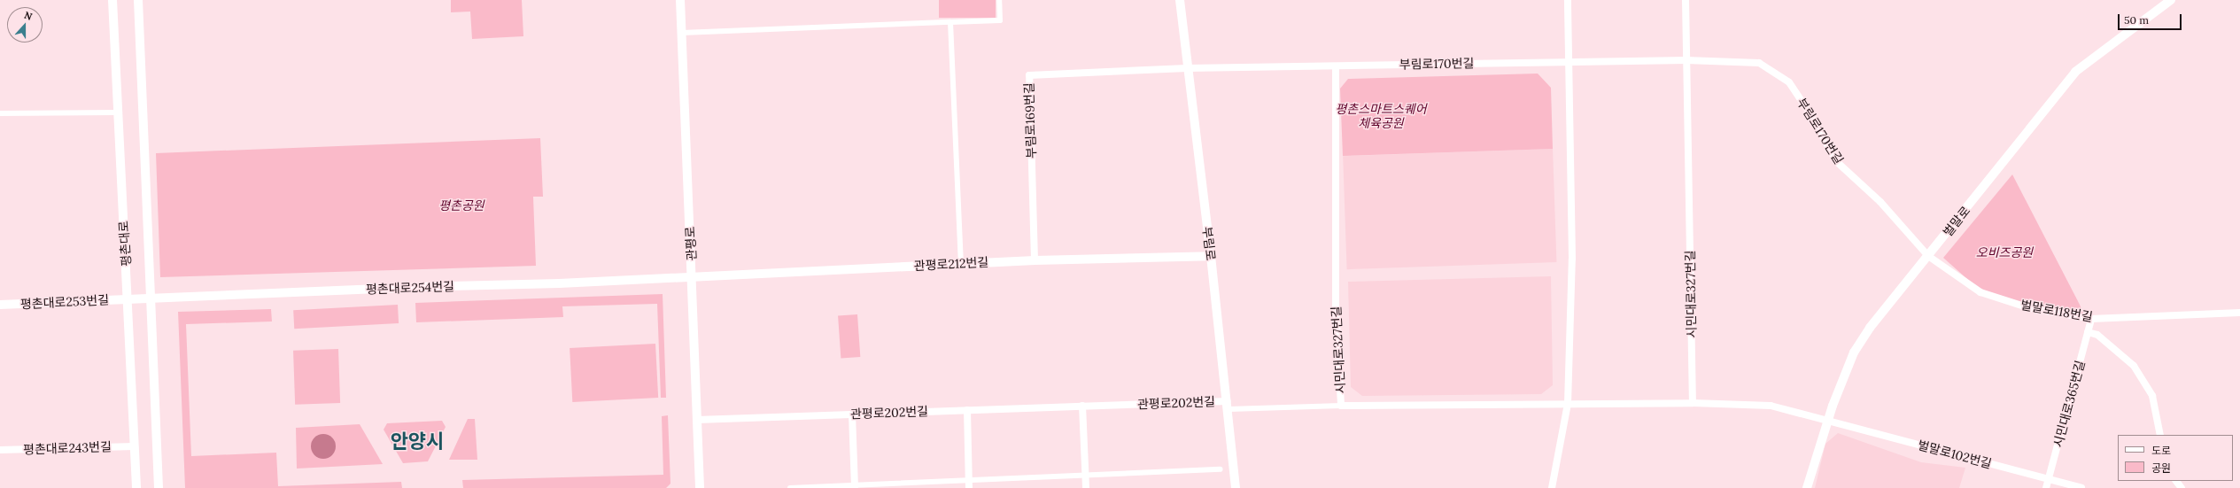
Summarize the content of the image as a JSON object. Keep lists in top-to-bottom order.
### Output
{
  "streets": {
    "street": [
      "부림로170번길",
      "부림로169번길",
      "벌말로",
      "평촌대로",
      "관평로",
      "부림로",
      "관평로212번길",
      "평촌대로254번길",
      "시민대로327번길",
      "평촌대로253번길",
      "벌말로118번길",
      "관평로202번길",
      "시민대로365번길",
      "평촌대로243번길",
      "벌말로102번길"
    ]
  },
  "crossings": [
    ["부림로170번길", "부림로169번길"],
    ["부림로170번길", "벌말로"],
    ["부림로170번길", "부림로"],
    ["부림로170번길", "시민대로327번길"],
    ["부림로170번길", "벌말로118번길"],
    ["부림로169번길", "부림로"],
    ["부림로169번길", "관평로212번길"],
    ["벌말로", "벌말로118번길"],
    ["벌말로", "벌말로102번길"],
    ["평촌대로", "평촌대로254번길"],
    ["평촌대로", "평촌대로253번길"],
    ["평촌대로", "평촌대로243번길"],
    ["관평로", "관평로212번길"],
    ["관평로", "평촌대로254번길"],
    ["관평로", "관평로202번길"],
    ["부림로", "관평로212번길"],
    ["부림로", "관평로202번길"],
    ["관평로212번길", "평촌대로254번길"],
    ["평촌대로254번길", "평촌대로253번길"],
    ["시민대로327번길", "벌말로102번길"],
    ["벌말로118번길", "시민대로365번길"],
    ["시민대로365번길", "벌말로102번길"]
  ],
  "districts": ["안양시"],
  "parks": ["평촌스마트스퀘어 체육공원", "평촌공원", "오비즈공원"],
  "legend": ["도로", "공원"],
  "scale_bar": "50 m",
  "north": "top"
}
